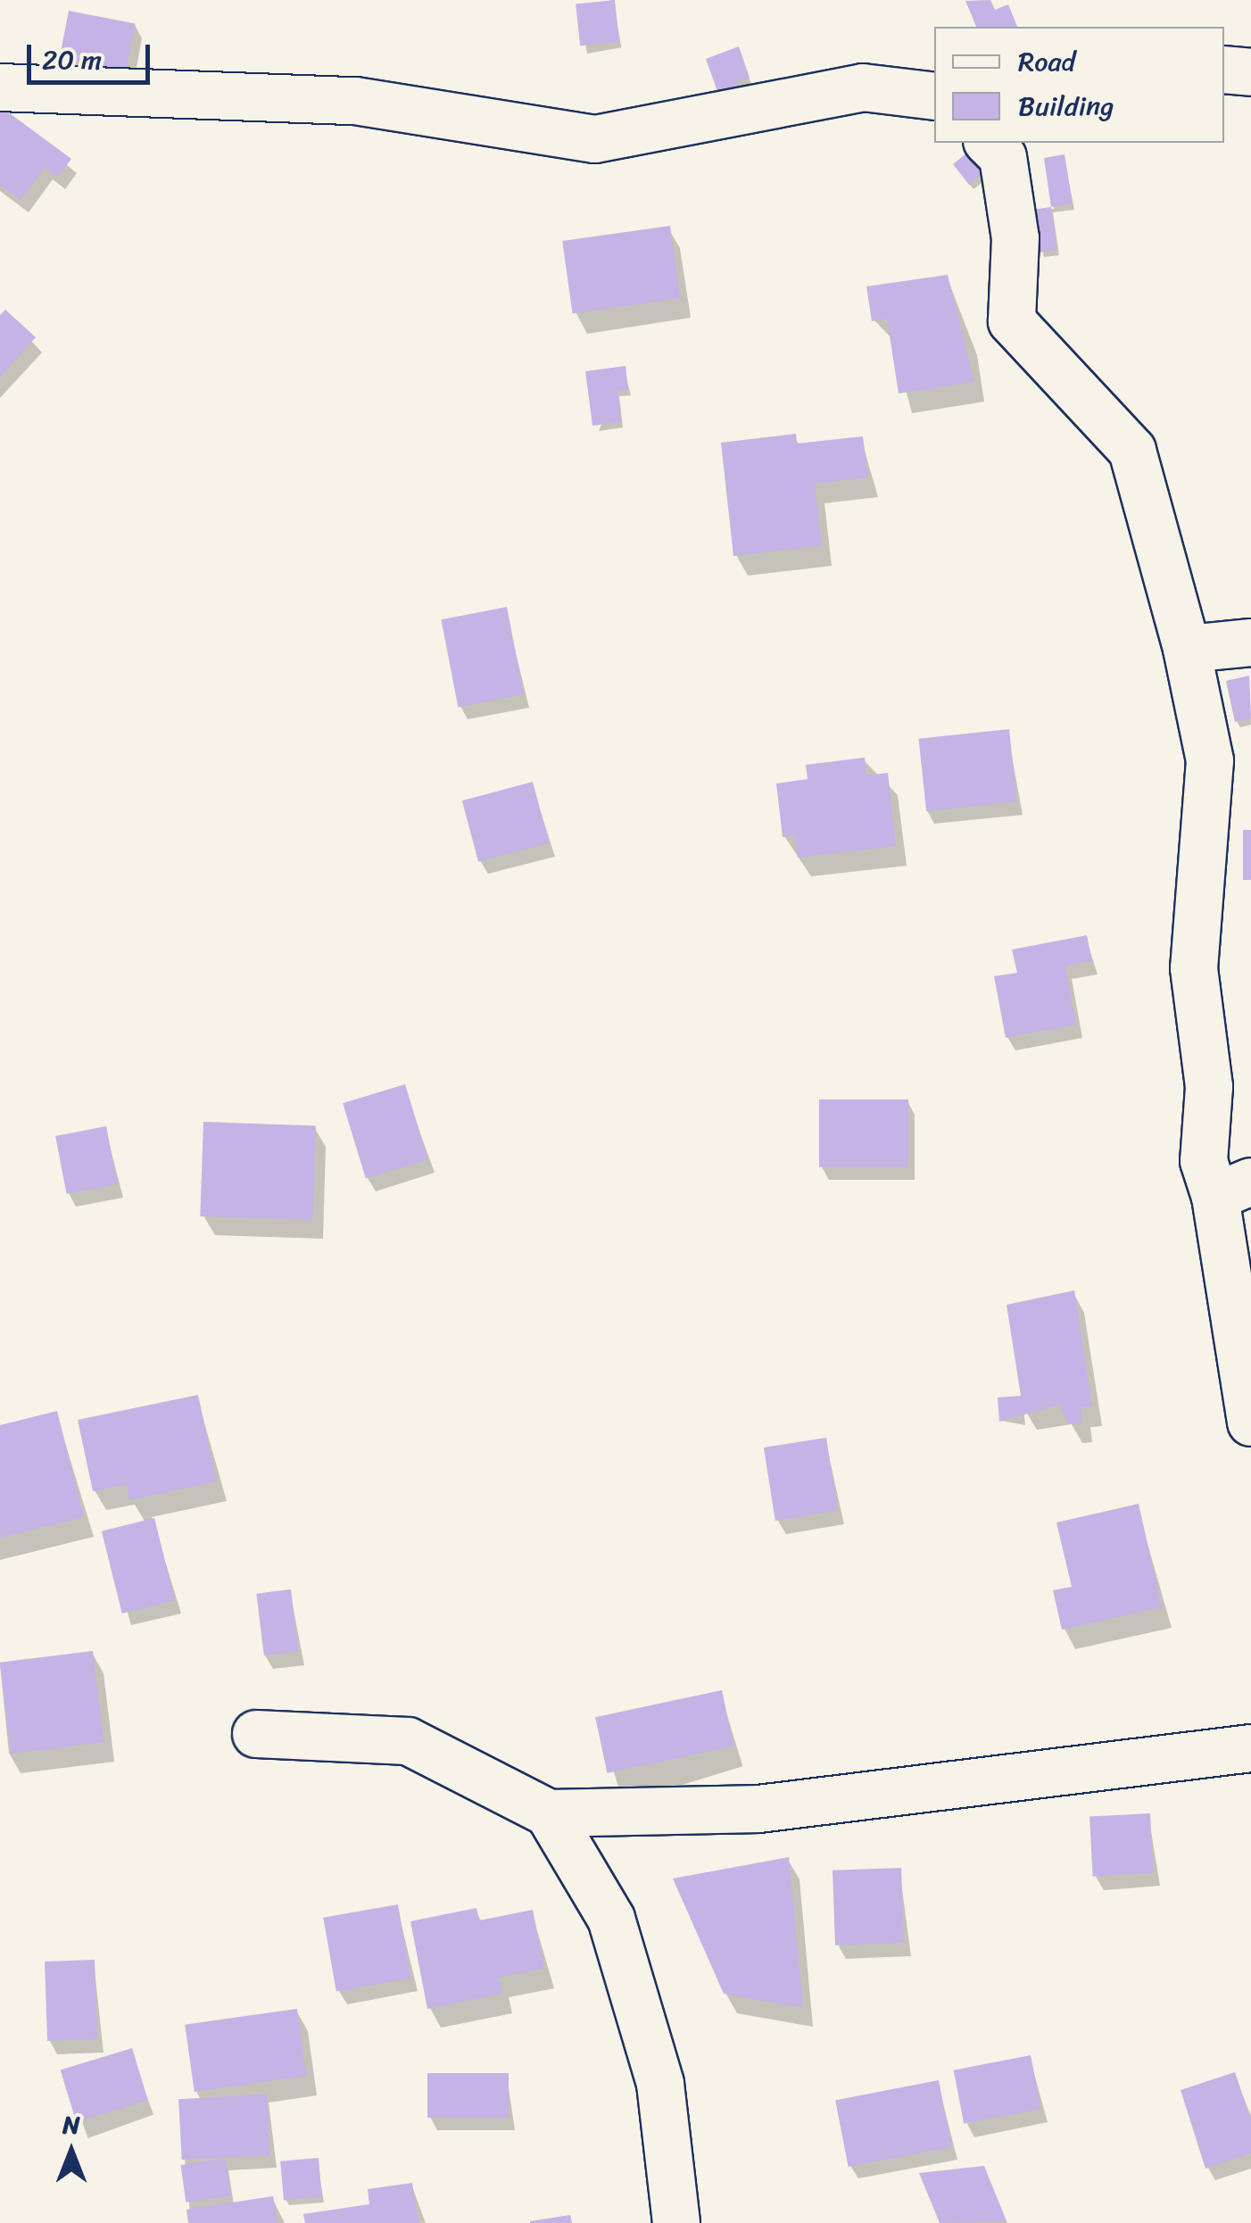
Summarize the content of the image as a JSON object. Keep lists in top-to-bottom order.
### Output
{
  "legend": ["Road", "Building"],
  "scale_bar": "20 m",
  "north": "top"
}
